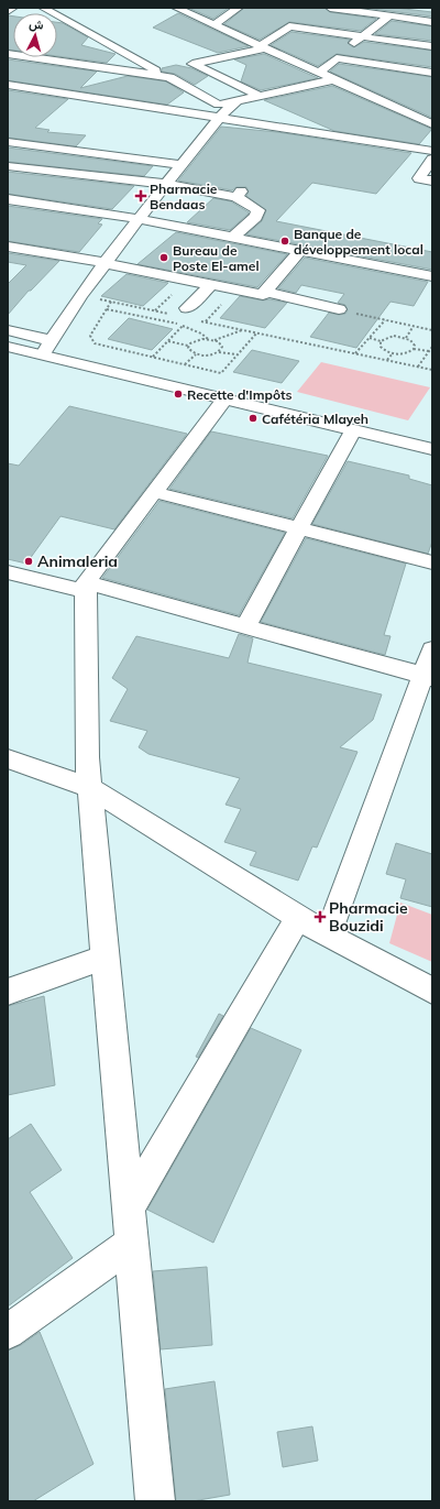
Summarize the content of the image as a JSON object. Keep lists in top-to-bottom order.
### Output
{
  "places": {
    "health": ["Pharmacie Bendaas", "Pharmacie Bouzidi"],
    "other": [
      "Banque de développement local",
      "Bureau de Poste El-amel",
      "Recette d'Impôts",
      "Cafétéria Mlayeh",
      "Animaleria"
    ]
  },
  "north": "top"
}
